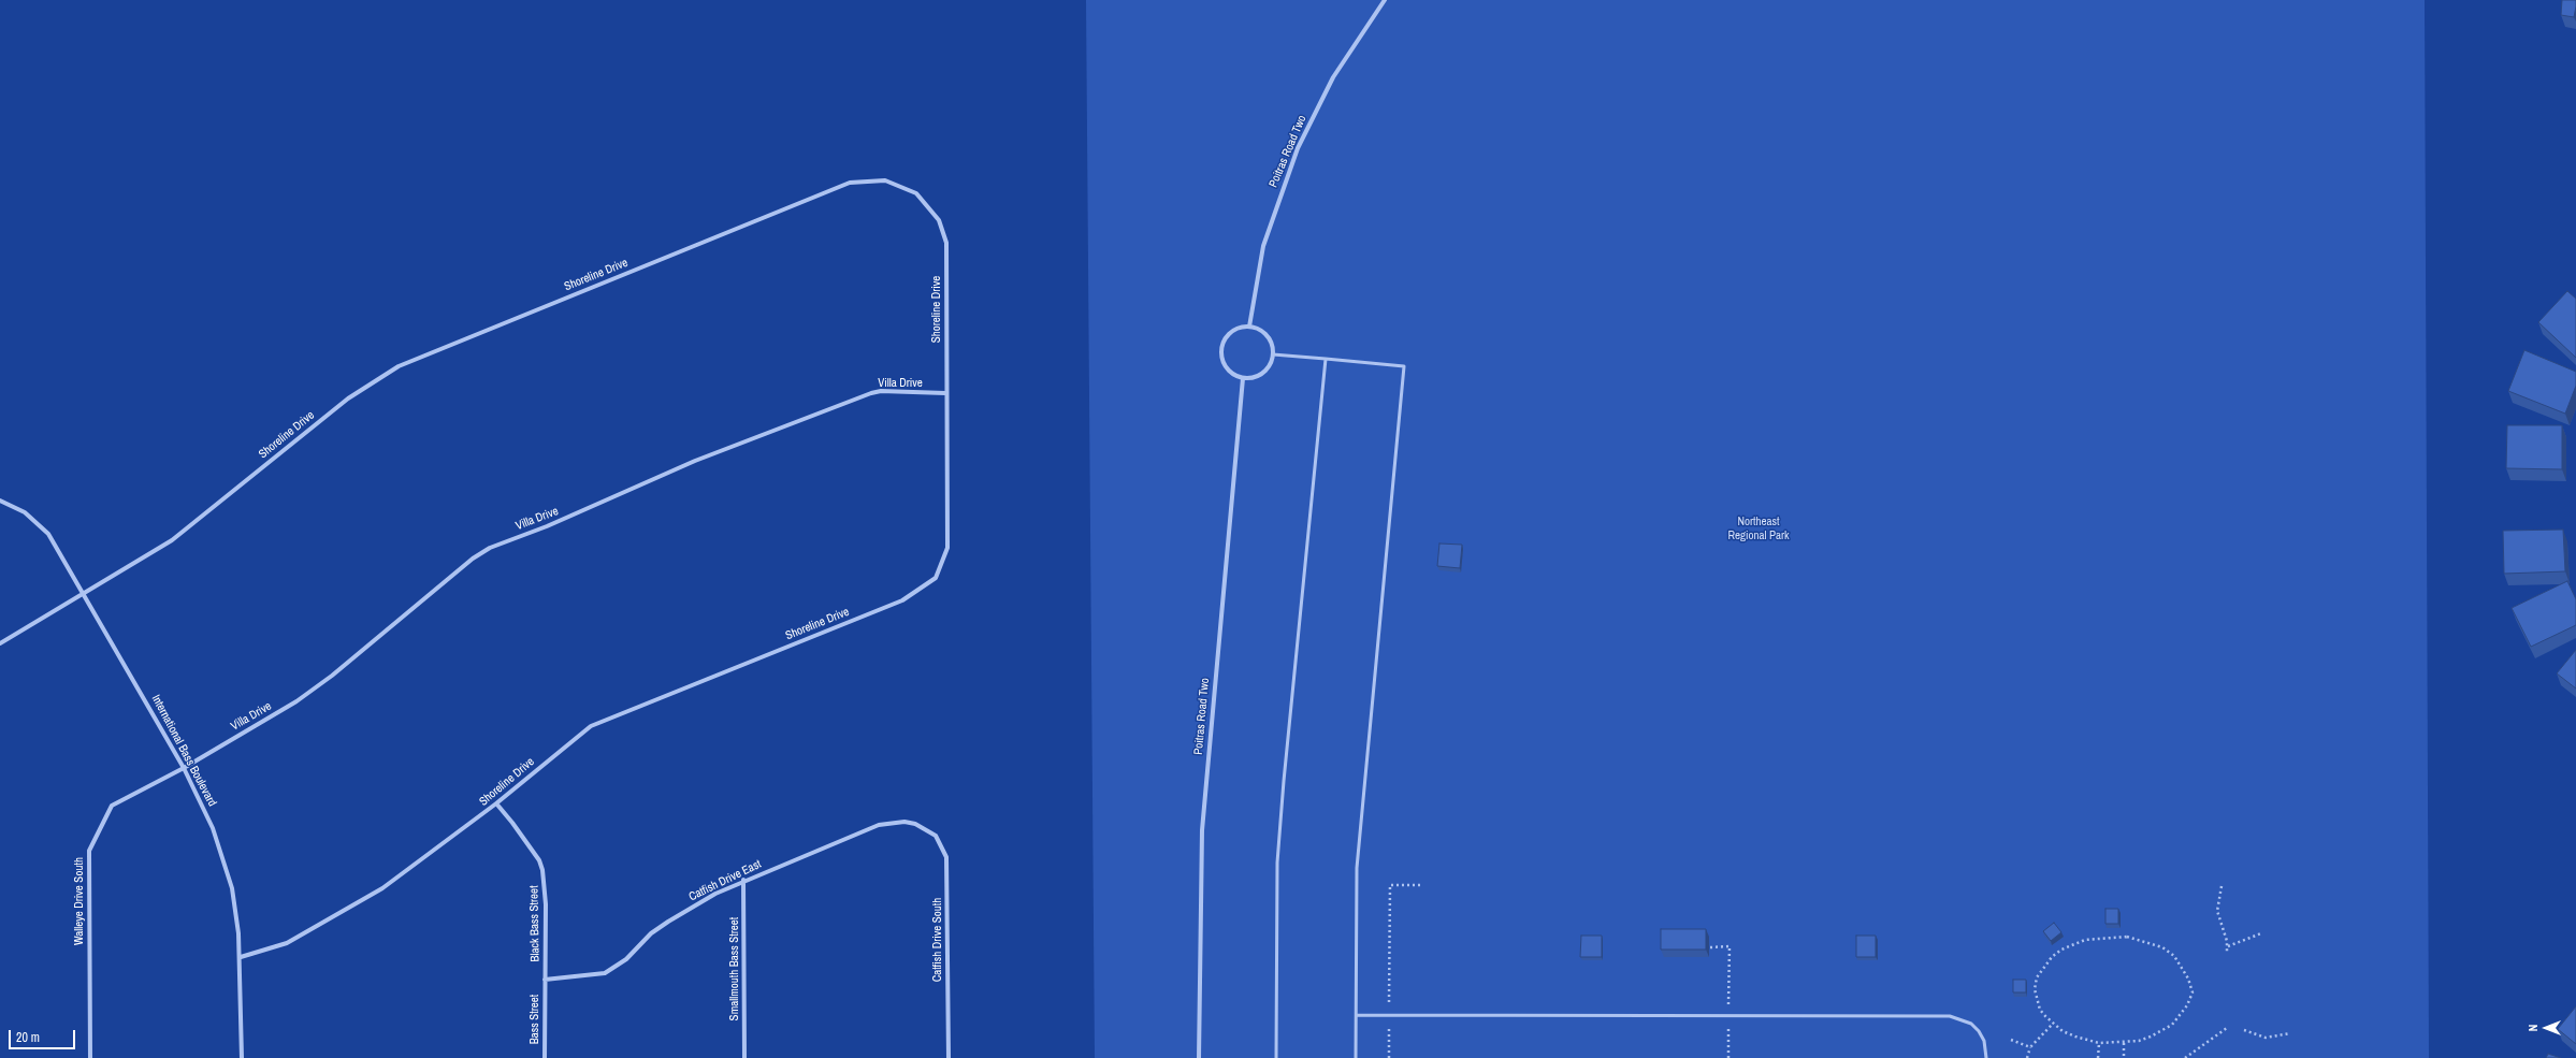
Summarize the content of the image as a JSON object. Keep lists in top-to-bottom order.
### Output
{
  "streets": {
    "street": [
      "Poitras Road Two",
      "Shoreline Drive",
      "Villa Drive",
      "International Bass Boulevard",
      "Catfish Drive East",
      "Walleye Drive South",
      "Black Bass Street",
      "Catfish Drive South",
      "Smallmouth Bass Street",
      "Bass Street"
    ]
  },
  "crossings": [
    ["Shoreline Drive", "Villa Drive"],
    ["Shoreline Drive", "International Bass Boulevard"],
    ["Shoreline Drive", "Black Bass Street"],
    ["Villa Drive", "International Bass Boulevard"],
    ["Villa Drive", "Walleye Drive South"],
    ["International Bass Boulevard", "Walleye Drive South"],
    ["Catfish Drive East", "Black Bass Street"],
    ["Catfish Drive East", "Catfish Drive South"],
    ["Catfish Drive East", "Smallmouth Bass Street"],
    ["Catfish Drive East", "Bass Street"],
    ["Black Bass Street", "Bass Street"]
  ],
  "parks": ["Northeast Regional Park"],
  "scale_bar": "20 m",
  "north": "left"
}
